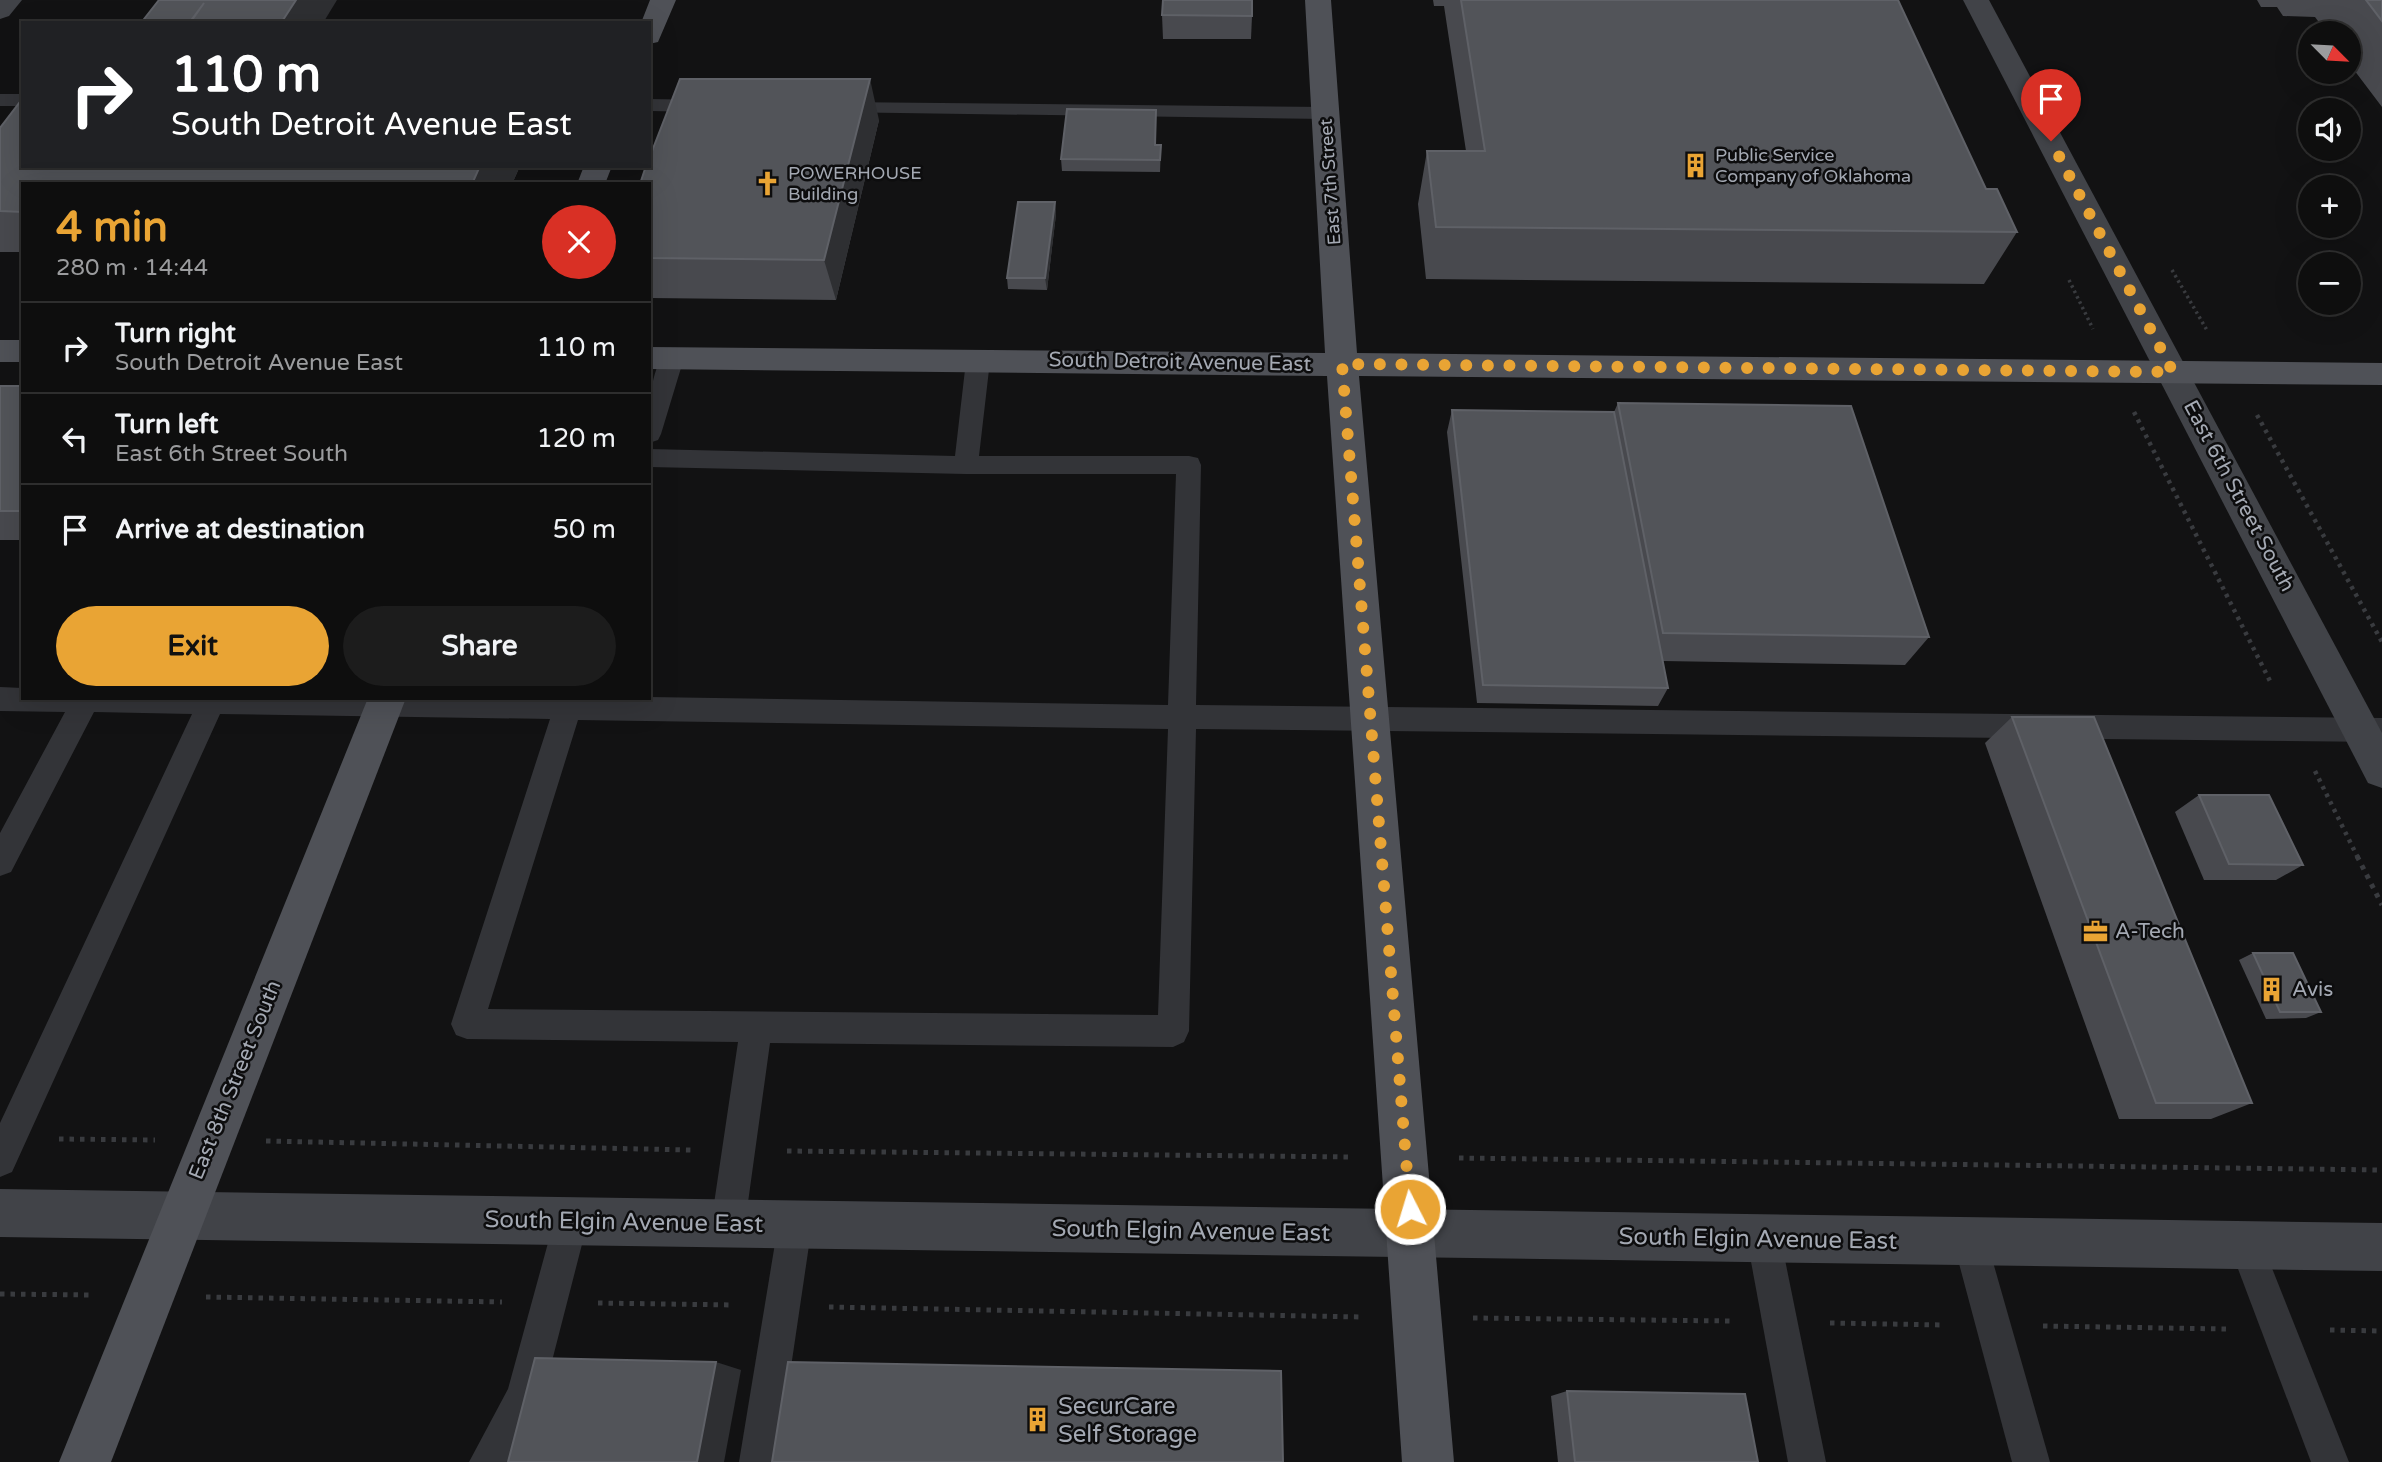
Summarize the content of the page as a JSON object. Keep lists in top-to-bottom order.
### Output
{
  "streets": {
    "main road": ["East 7th Street", "South Detroit Avenue East", "East 8th Street South"],
    "street": ["East 6th Street South", "South Elgin Avenue East"]
  },
  "crossings": [
    ["East 7th Street", "South Detroit Avenue East"],
    ["East 7th Street", "South Elgin Avenue East"],
    ["South Detroit Avenue East", "East 6th Street South"],
    ["East 8th Street South", "South Elgin Avenue East"]
  ],
  "places": {
    "building": ["Public Service Company of Oklahoma", "Avis", "SecurCare Self Storage"],
    "church": ["POWERHOUSE Building"],
    "office": ["A-Tech"]
  },
  "north": "bottom right",
  "page": {
    "map_buttons": ["+", "−"],
    "turn": ["110 m", "South Detroit Avenue East"],
    "heading": ["4 min", "280 m · 14:44"],
    "list": [
      {
        "name": "Turn right",
        "note": "South Detroit Avenue East",
        "value": "110 m"
      },
      {
        "name": "Turn left",
        "note": "East 6th Street South",
        "value": "120 m"
      },
      {
        "name": "Arrive at destination",
        "value": "50 m"
      }
    ],
    "buttons": ["Exit", "Share"]
  }
}
